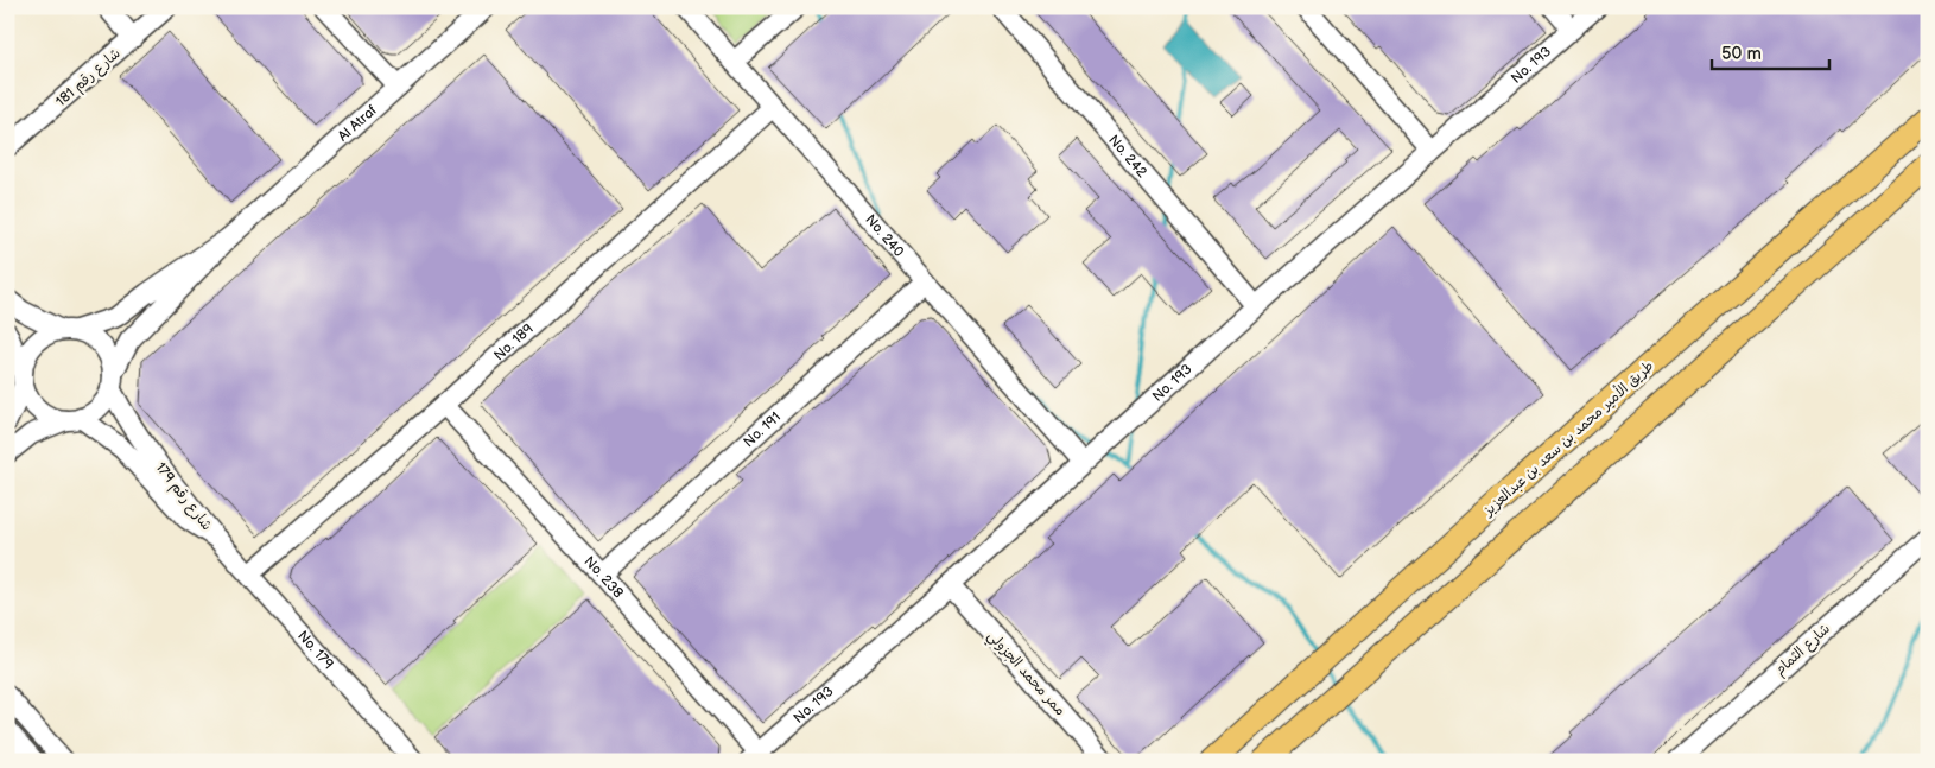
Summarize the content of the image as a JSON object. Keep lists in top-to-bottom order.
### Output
{
  "streets": {
    "main road": ["طريق الأمير محمد بن سعد بن عبدالعزيز"],
    "street": [
      "No. 193",
      "شارع رقم 181",
      "Al Atraf",
      "No. 242",
      "No. 240",
      "No. 189",
      "No. 191",
      "شارع رقم 179",
      "No. 238",
      "No. 179",
      "شارع الثمام",
      "ممر محمد الجزولي"
    ]
  },
  "crossings": [
    ["No. 193", "No. 242"],
    ["No. 193", "No. 240"],
    ["No. 193", "No. 238"],
    ["No. 193", "ممر محمد الجزولي"],
    ["Al Atraf", "شارع رقم 179"],
    ["No. 240", "No. 189"],
    ["No. 240", "No. 191"],
    ["No. 189", "No. 238"],
    ["No. 189", "No. 179"],
    ["No. 191", "No. 238"],
    ["شارع رقم 179", "No. 179"]
  ],
  "scale_bar": "50 m"
}
